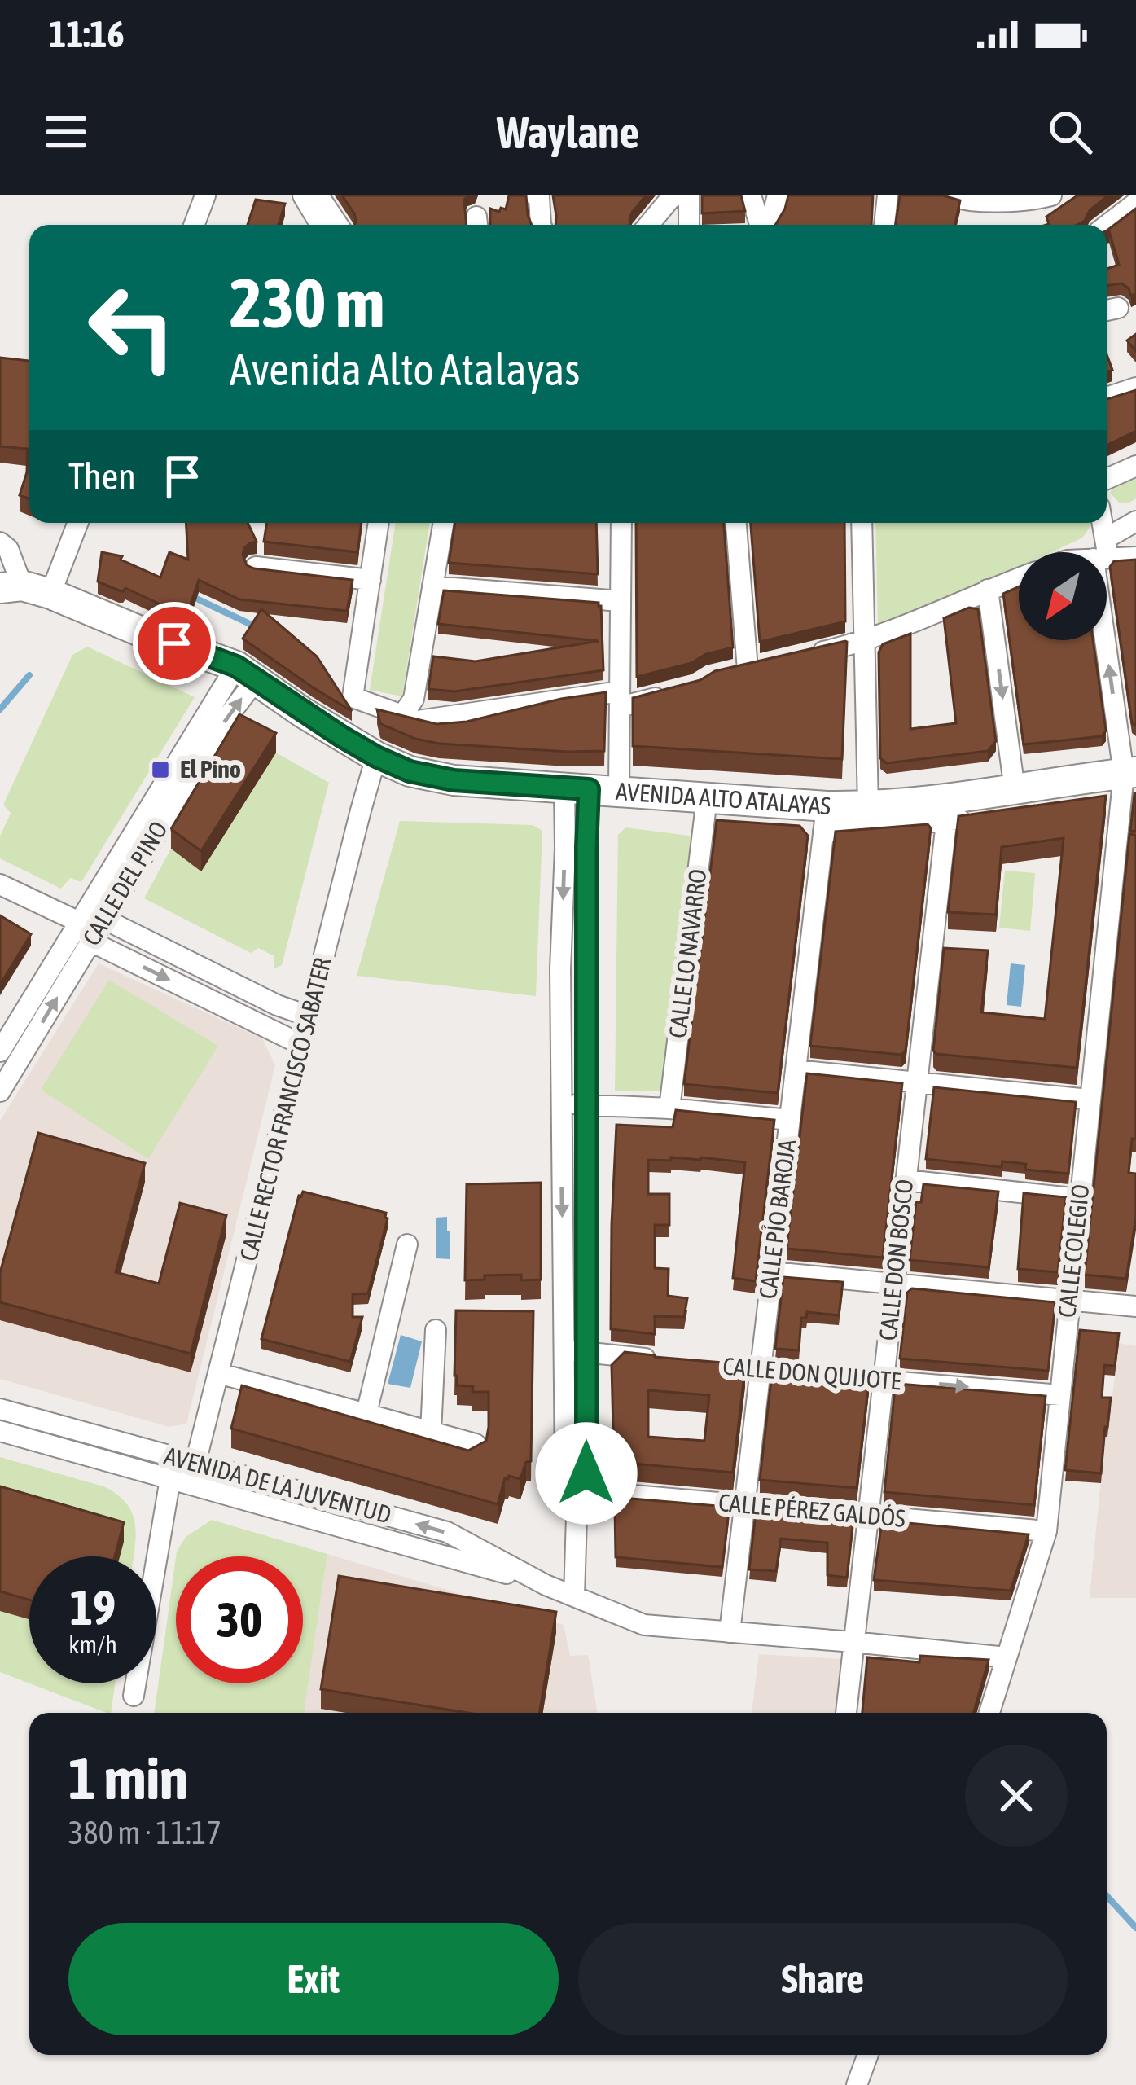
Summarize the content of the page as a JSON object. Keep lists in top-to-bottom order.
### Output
{
  "streets": {
    "main road": ["AVENIDA ALTO ATALAYAS"],
    "street": [
      "CALLE DEL PINO",
      "CALLE LO NAVARRO",
      "CALLE RECTOR FRANCISCO SABATER",
      "CALLE PÍO BAROJA",
      "CALLE COLEGIO",
      "CALLE DON BOSCO",
      "CALLE DON QUIJOTE",
      "AVENIDA DE LA JUVENTUD",
      "CALLE PÉREZ GALDÓS"
    ]
  },
  "crossings": [
    ["AVENIDA ALTO ATALAYAS", "CALLE DEL PINO"],
    ["AVENIDA ALTO ATALAYAS", "CALLE LO NAVARRO"],
    ["AVENIDA ALTO ATALAYAS", "CALLE RECTOR FRANCISCO SABATER"],
    ["AVENIDA ALTO ATALAYAS", "CALLE PÍO BAROJA"],
    ["AVENIDA ALTO ATALAYAS", "CALLE COLEGIO"],
    ["AVENIDA ALTO ATALAYAS", "CALLE DON BOSCO"],
    ["CALLE RECTOR FRANCISCO SABATER", "AVENIDA DE LA JUVENTUD"],
    ["CALLE PÍO BAROJA", "CALLE DON QUIJOTE"],
    ["CALLE PÍO BAROJA", "AVENIDA DE LA JUVENTUD"],
    ["CALLE PÍO BAROJA", "CALLE PÉREZ GALDÓS"],
    ["CALLE COLEGIO", "CALLE DON QUIJOTE"],
    ["CALLE COLEGIO", "AVENIDA DE LA JUVENTUD"],
    ["CALLE COLEGIO", "CALLE PÉREZ GALDÓS"],
    ["CALLE DON BOSCO", "CALLE DON QUIJOTE"],
    ["CALLE DON BOSCO", "AVENIDA DE LA JUVENTUD"],
    ["CALLE DON BOSCO", "CALLE PÉREZ GALDÓS"]
  ],
  "places": {
    "transit": ["El Pino"]
  },
  "north": "bottom left",
  "page": {
    "status": "11:16",
    "header": "Waylane",
    "turn": ["230 m", "Avenida Alto Atalayas"],
    "then": "Then",
    "speed": "19 km/h",
    "limit": "30",
    "heading": ["1 min", "380 m · 11:17"],
    "buttons": ["Exit", "Share"]
  }
}
